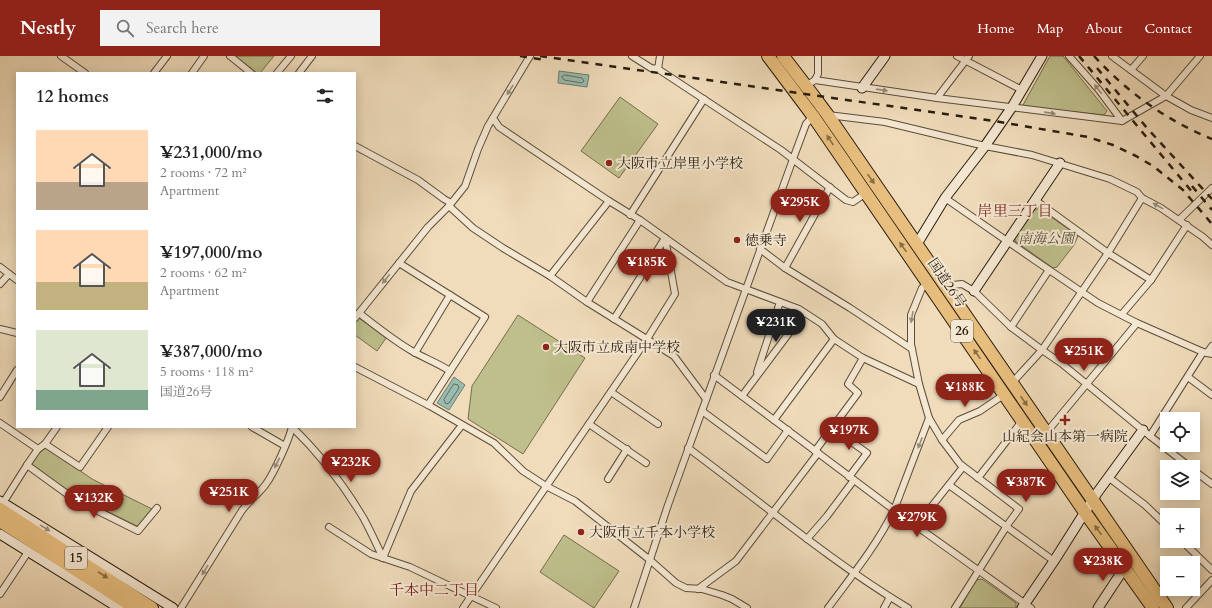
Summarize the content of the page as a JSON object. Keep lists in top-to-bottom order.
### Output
{
  "streets": {
    "highway": ["国道26号", "26", "15"]
  },
  "districts": ["岸里三丁目", "千本中二丁目"],
  "parks": ["南海公園"],
  "places": {
    "other": [
      "大阪市立岸里小学校",
      "徳乗寺",
      "大阪市立成南中学校",
      "大阪市立千本小学校"
    ],
    "health": ["山紀会山本第一病院"]
  },
  "page": {
    "header": "Nestly",
    "search": "Search here",
    "nav": [
      "Home",
      "Map",
      "About",
      "Contact"
    ],
    "heading": "12 homes",
    "list": [
      {
        "name": "¥231,000/mo",
        "note": "2 rooms · 72 m² · Apartment"
      },
      {
        "name": "¥197,000/mo",
        "note": "2 rooms · 62 m² · Apartment"
      },
      {
        "name": "¥387,000/mo",
        "note": "5 rooms · 118 m² · 国道26号"
      }
    ],
    "price": [
      "¥295K",
      "¥185K",
      "¥231K",
      "¥251K",
      "¥188K",
      "¥197K",
      "¥232K",
      "¥387K",
      "¥251K",
      "¥132K",
      "¥279K",
      "¥238K"
    ],
    "map_buttons": ["+", "−"]
  }
}
